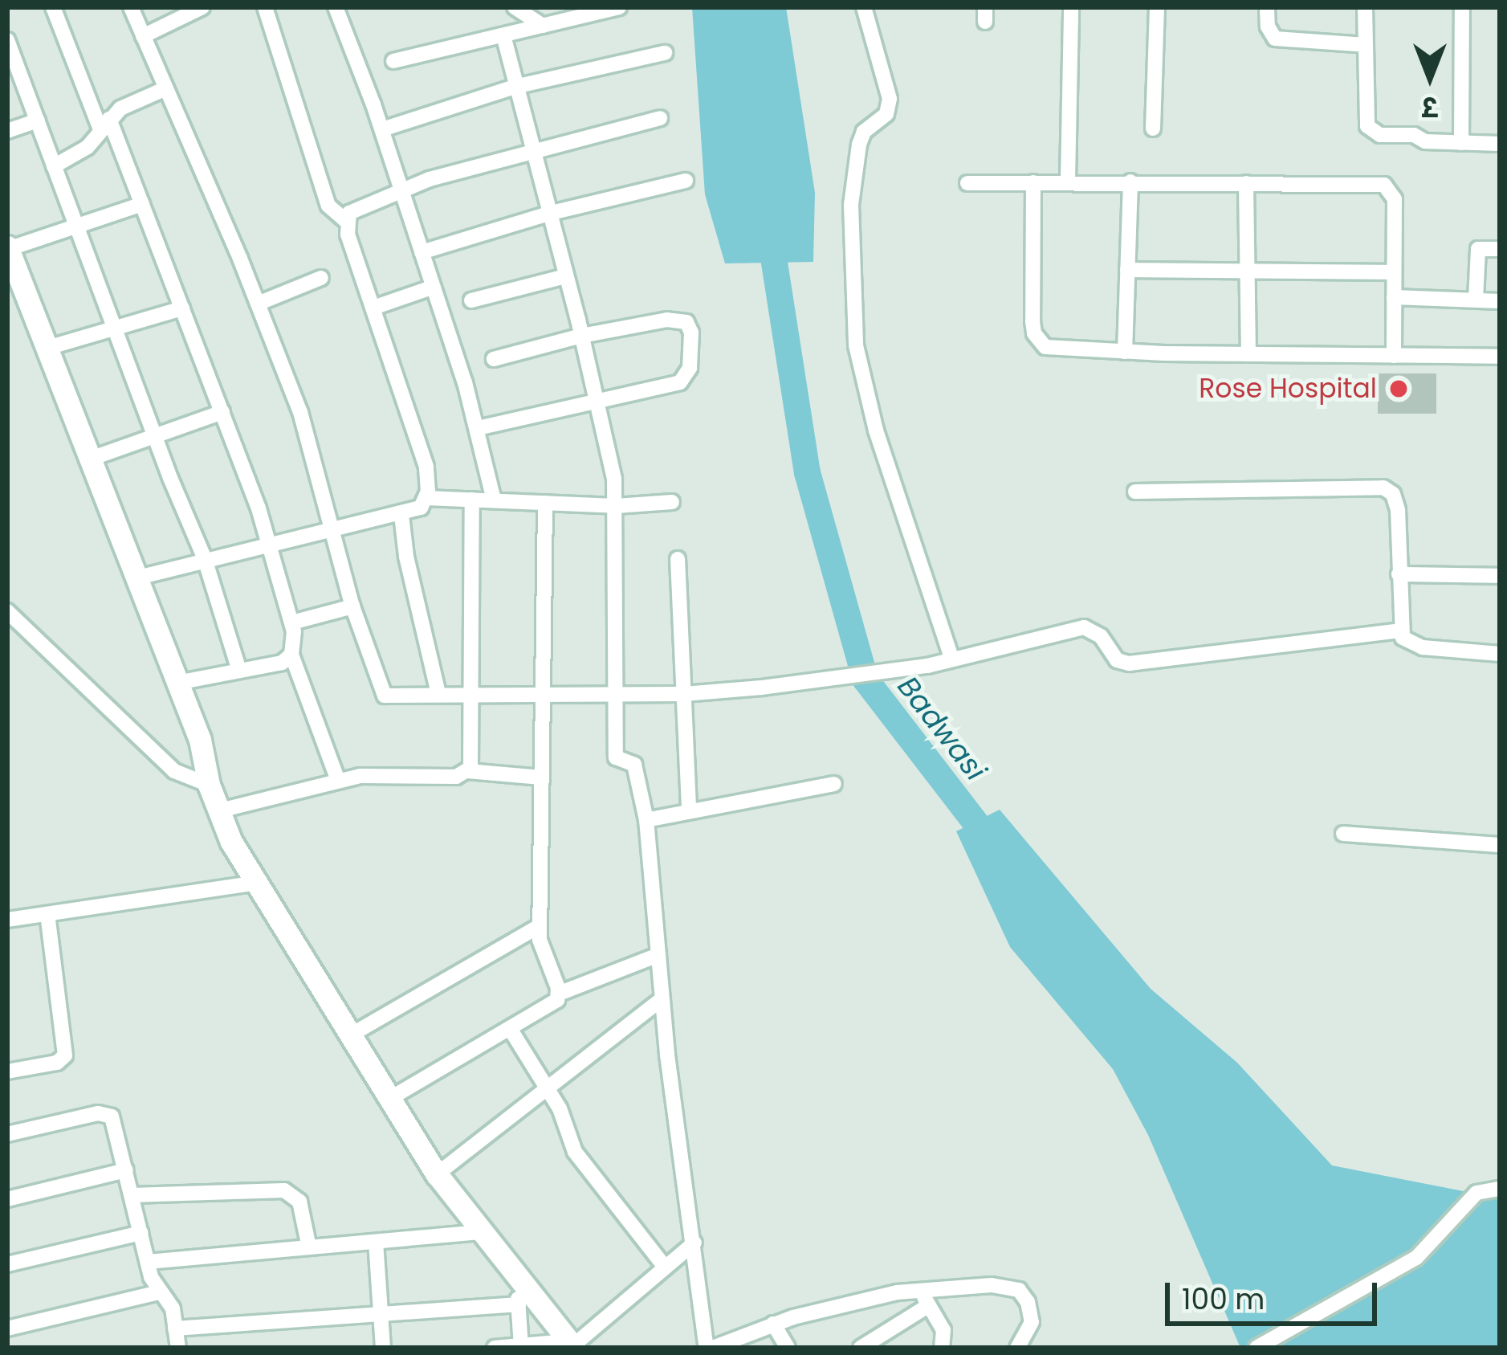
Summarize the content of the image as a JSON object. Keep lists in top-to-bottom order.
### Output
{
  "water": ["Badwasi"],
  "places": ["Rose Hospital"],
  "scale_bar": "100 m",
  "north": "bottom"
}
